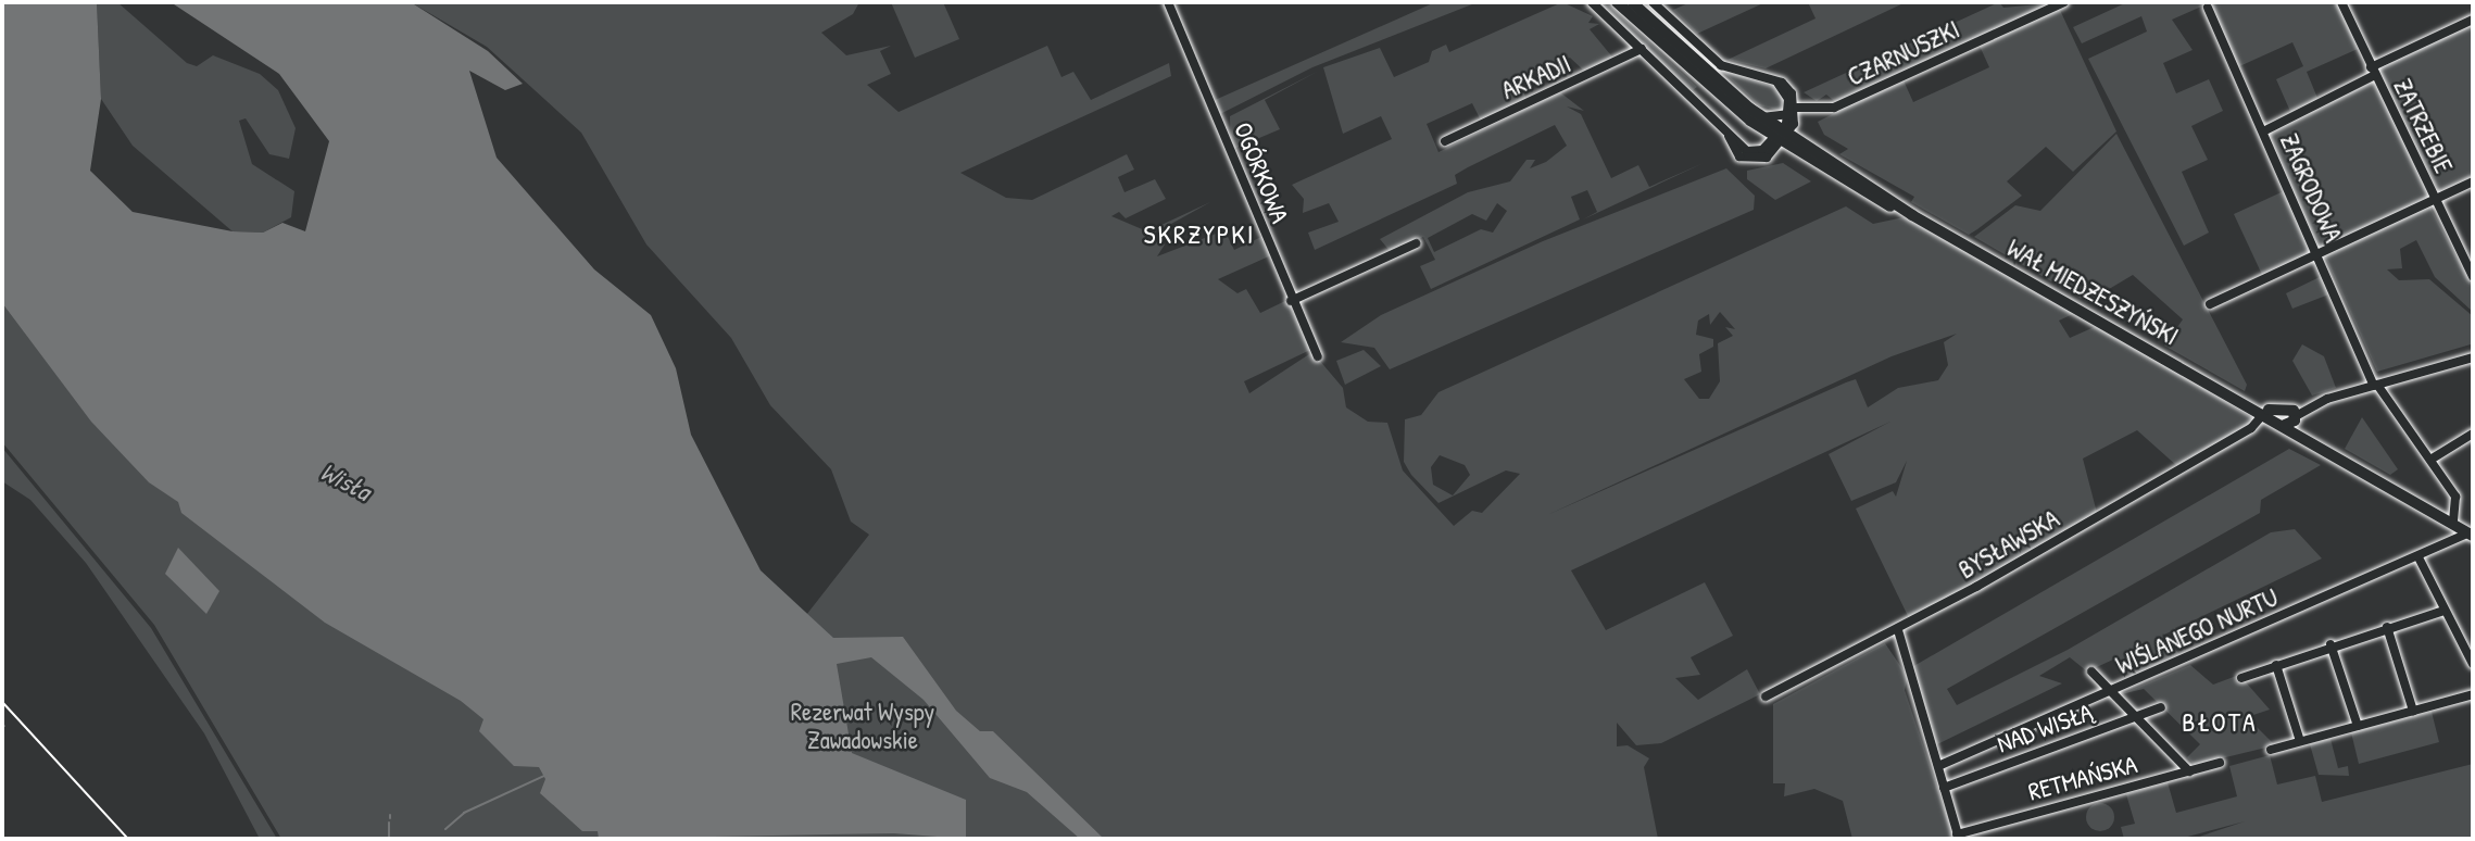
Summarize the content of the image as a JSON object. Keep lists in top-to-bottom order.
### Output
{
  "streets": {
    "main road": ["WAŁ MIEDZESZYŃSKI"],
    "street": [
      "CZARNUSZKI",
      "ARKADII",
      "ZATRZEBIE",
      "OGÓRKOWA",
      "ZAGRODOWA",
      "BYSŁAWSKA",
      "WIŚLANEGO NURTU",
      "NAD WISŁĄ",
      "RETMAŃSKA"
    ]
  },
  "crossings": [
    ["CZARNUSZKI", "WAŁ MIEDZESZYŃSKI"],
    ["ZAGRODOWA", "WAŁ MIEDZESZYŃSKI"],
    ["WAŁ MIEDZESZYŃSKI", "BYSŁAWSKA"],
    ["WAŁ MIEDZESZYŃSKI", "WIŚLANEGO NURTU"]
  ],
  "districts": ["SKRZYPKI", "BŁOTA"],
  "water": ["Wisła"],
  "parks": ["Rezerwat Wyspy Zawadowskie"]
}
